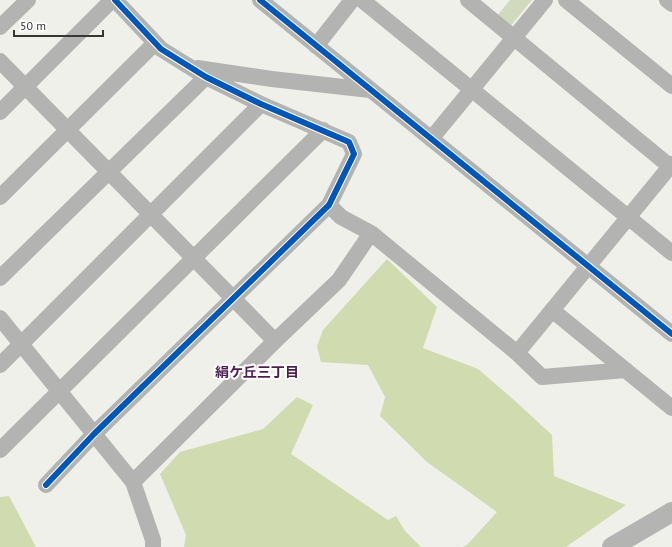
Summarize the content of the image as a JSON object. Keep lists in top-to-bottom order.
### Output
{
  "districts": ["絹ケ丘三丁目"],
  "scale_bar": "50 m"
}
